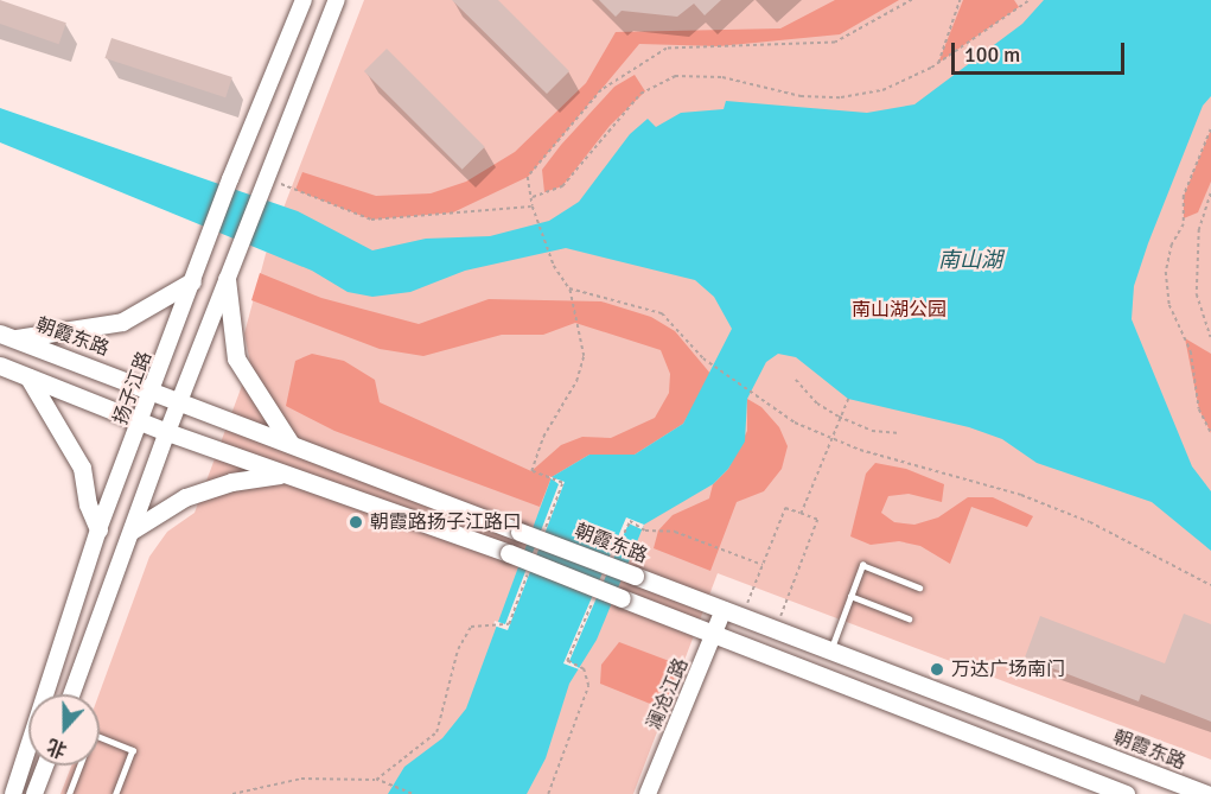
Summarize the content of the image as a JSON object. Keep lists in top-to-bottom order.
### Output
{
  "streets": {
    "main road": ["朝霞东路", "扬子江路", "澜沧江路"]
  },
  "crossings": [
    ["朝霞东路", "扬子江路"],
    ["朝霞东路", "澜沧江路"]
  ],
  "water": ["南山湖"],
  "parks": ["南山湖公园"],
  "places": ["朝霞路扬子江路口", "万达广场南门"],
  "scale_bar": "100 m",
  "north": "bottom"
}
